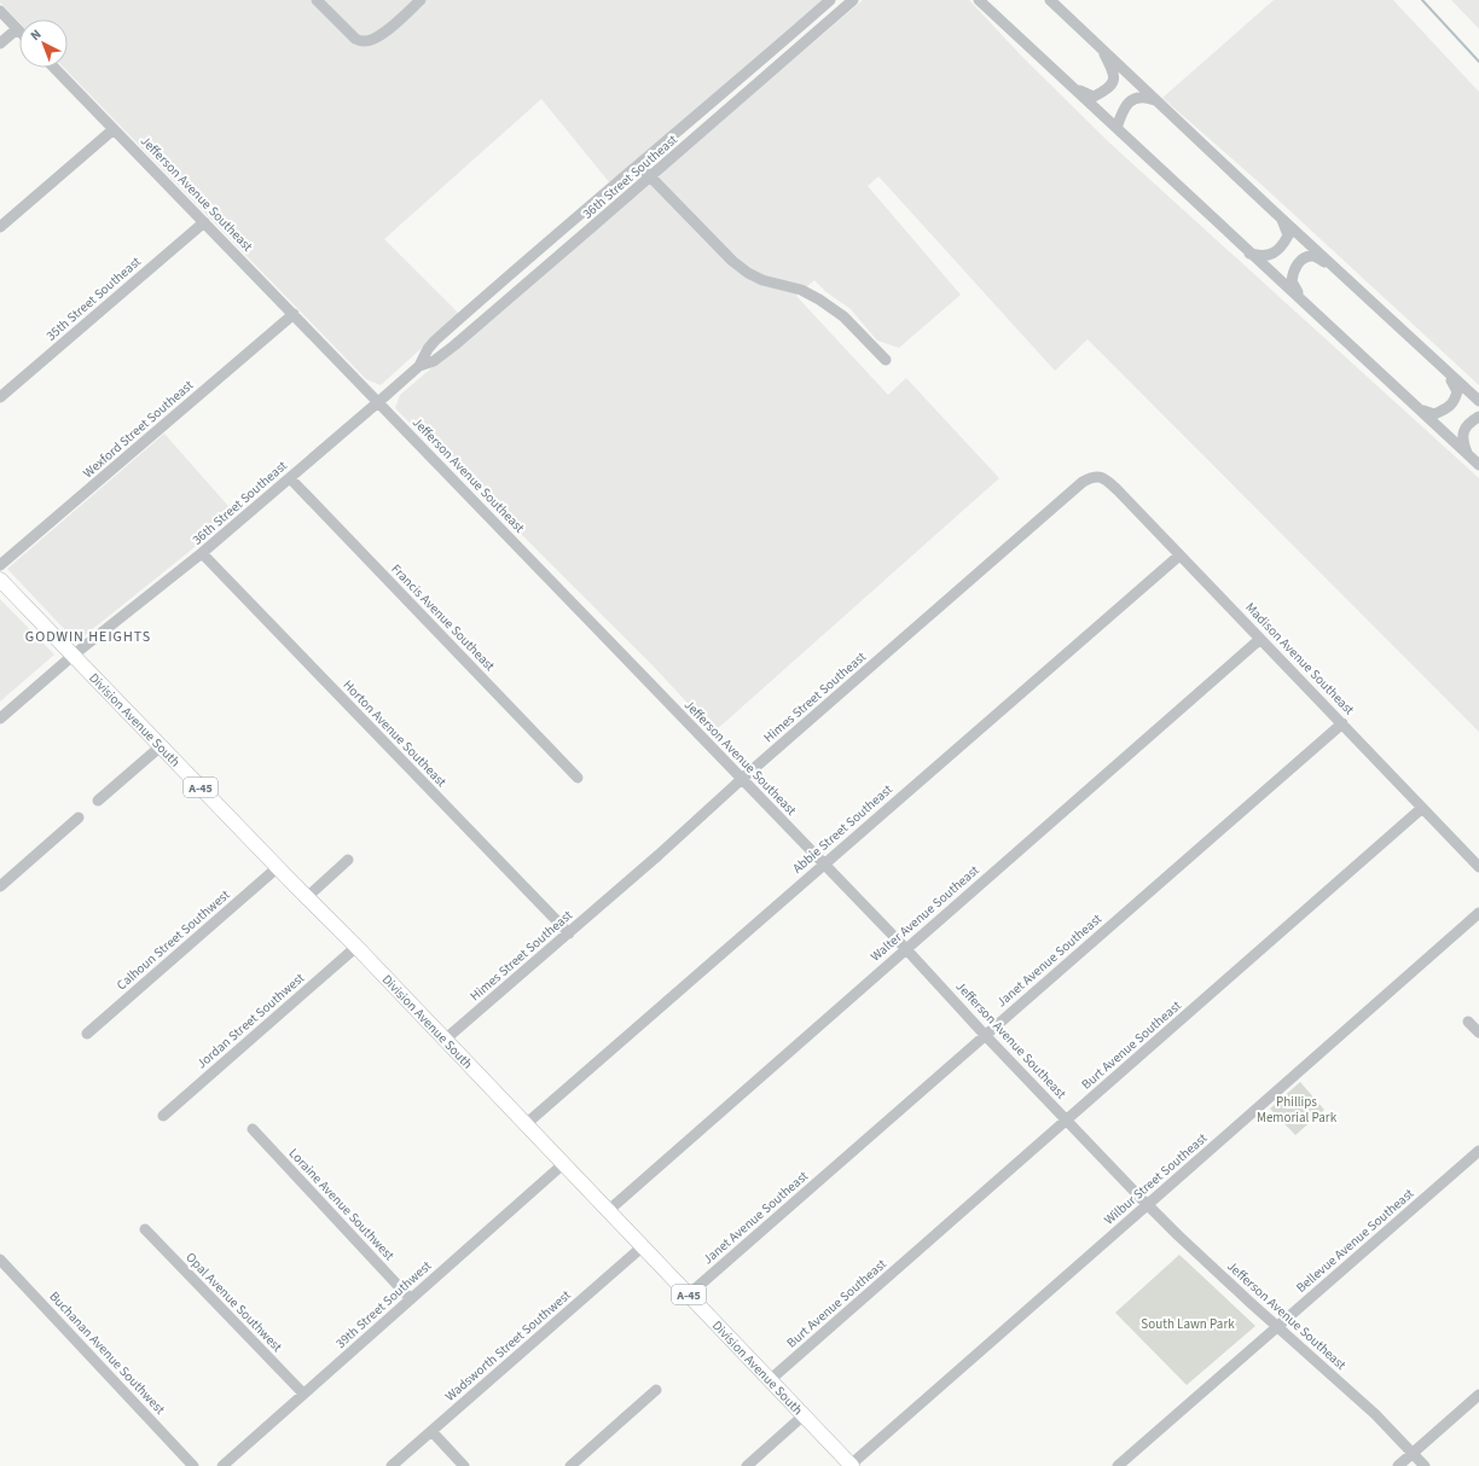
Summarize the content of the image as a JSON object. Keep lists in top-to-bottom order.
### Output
{
  "streets": {
    "main road": ["Division Avenue South", "A-45"],
    "street": [
      "36th Street Southeast",
      "Jefferson Avenue Southeast",
      "35th Street Southeast",
      "Wexford Street Southeast",
      "Francis Avenue Southeast",
      "Madison Avenue Southeast",
      "Himes Street Southeast",
      "Horton Avenue Southeast",
      "Abbie Street Southeast",
      "Walter Avenue Southeast",
      "Calhoun Street Southwest",
      "Janet Avenue Southeast",
      "Jordan Street Southwest",
      "Burt Avenue Southeast",
      "Wilbur Street Southeast",
      "Loraine Avenue Southwest",
      "Bellevue Avenue Southeast",
      "Opal Avenue Southwest",
      "39th Street Southwest",
      "Wadsworth Street Southwest",
      "Buchanan Avenue Southwest"
    ]
  },
  "crossings": [
    ["36th Street Southeast", "Jefferson Avenue Southeast"],
    ["36th Street Southeast", "Francis Avenue Southeast"],
    ["36th Street Southeast", "Division Avenue South"],
    ["36th Street Southeast", "Horton Avenue Southeast"],
    ["Jefferson Avenue Southeast", "35th Street Southeast"],
    ["Jefferson Avenue Southeast", "Wexford Street Southeast"],
    ["Jefferson Avenue Southeast", "Himes Street Southeast"],
    ["Jefferson Avenue Southeast", "Abbie Street Southeast"],
    ["Jefferson Avenue Southeast", "Walter Avenue Southeast"],
    ["Jefferson Avenue Southeast", "Janet Avenue Southeast"],
    ["Jefferson Avenue Southeast", "Burt Avenue Southeast"],
    ["Jefferson Avenue Southeast", "Wilbur Street Southeast"],
    ["Jefferson Avenue Southeast", "Bellevue Avenue Southeast"],
    ["Madison Avenue Southeast", "Himes Street Southeast"],
    ["Madison Avenue Southeast", "Abbie Street Southeast"],
    ["Madison Avenue Southeast", "Walter Avenue Southeast"],
    ["Madison Avenue Southeast", "Janet Avenue Southeast"],
    ["Madison Avenue Southeast", "Burt Avenue Southeast"],
    ["Himes Street Southeast", "Division Avenue South"],
    ["Himes Street Southeast", "Horton Avenue Southeast"],
    ["Division Avenue South", "Abbie Street Southeast"],
    ["Division Avenue South", "Walter Avenue Southeast"],
    ["Division Avenue South", "Calhoun Street Southwest"],
    ["Division Avenue South", "Janet Avenue Southeast"],
    ["Division Avenue South", "Jordan Street Southwest"],
    ["Division Avenue South", "Burt Avenue Southeast"],
    ["Division Avenue South", "Wilbur Street Southeast"],
    ["Division Avenue South", "39th Street Southwest"],
    ["Division Avenue South", "Wadsworth Street Southwest"],
    ["Loraine Avenue Southwest", "39th Street Southwest"],
    ["Opal Avenue Southwest", "39th Street Southwest"]
  ],
  "districts": ["GODWIN HEIGHTS"],
  "parks": ["Phillips Memorial Park", "South Lawn Park"],
  "north": "top left"
}
